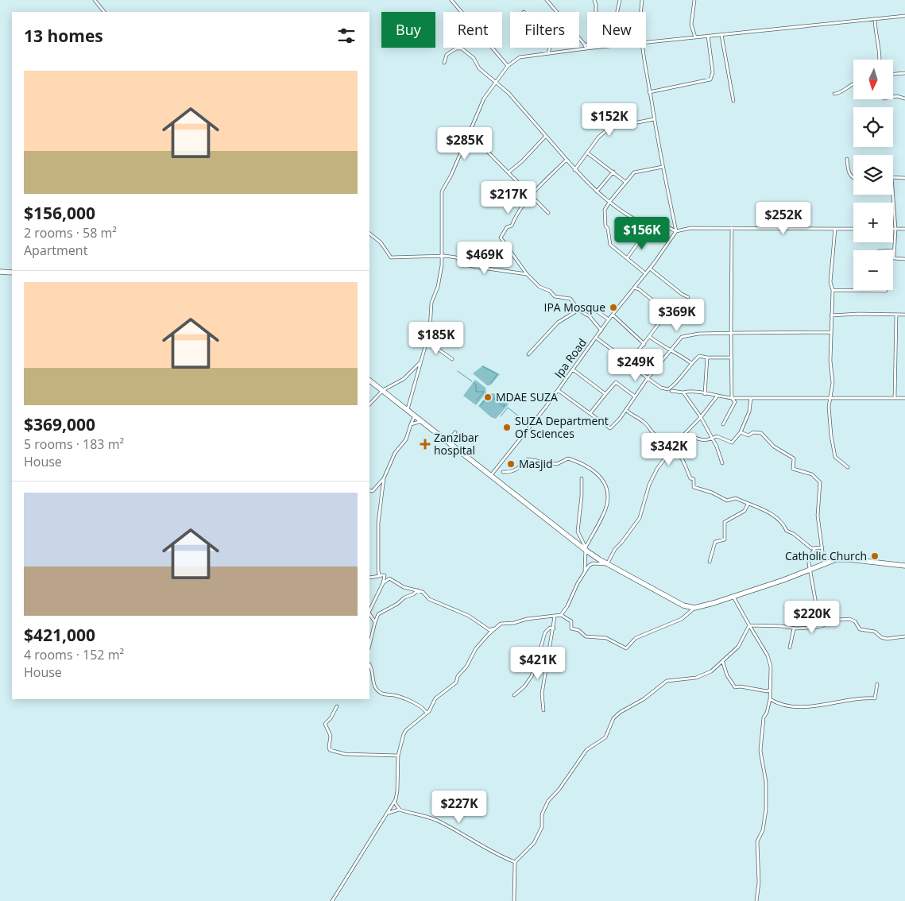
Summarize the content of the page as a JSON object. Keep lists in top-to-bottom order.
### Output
{
  "streets": {
    "street": ["Ipa Road"]
  },
  "places": {
    "other": [
      "IPA Mosque",
      "MDAE SUZA",
      "SUZA Department Of Sciences",
      "Masjid",
      "Catholic Church"
    ],
    "health": ["Zanzibar hospital"]
  },
  "north": "bottom",
  "page": {
    "chip": [
      "Buy",
      "Rent",
      "Filters",
      "New"
    ],
    "heading": "13 homes",
    "map_buttons": ["+", "−"],
    "list": [
      {
        "name": "$156,000",
        "note": "2 rooms · 58 m² · Apartment"
      },
      {
        "name": "$369,000",
        "note": "5 rooms · 183 m² · House"
      },
      {
        "name": "$421,000",
        "note": "4 rooms · 152 m² · House"
      }
    ],
    "price": [
      "$152K",
      "$285K",
      "$217K",
      "$252K",
      "$156K",
      "$469K",
      "$369K",
      "$185K",
      "$249K",
      "$342K",
      "$220K",
      "$421K",
      "$227K"
    ]
  }
}
